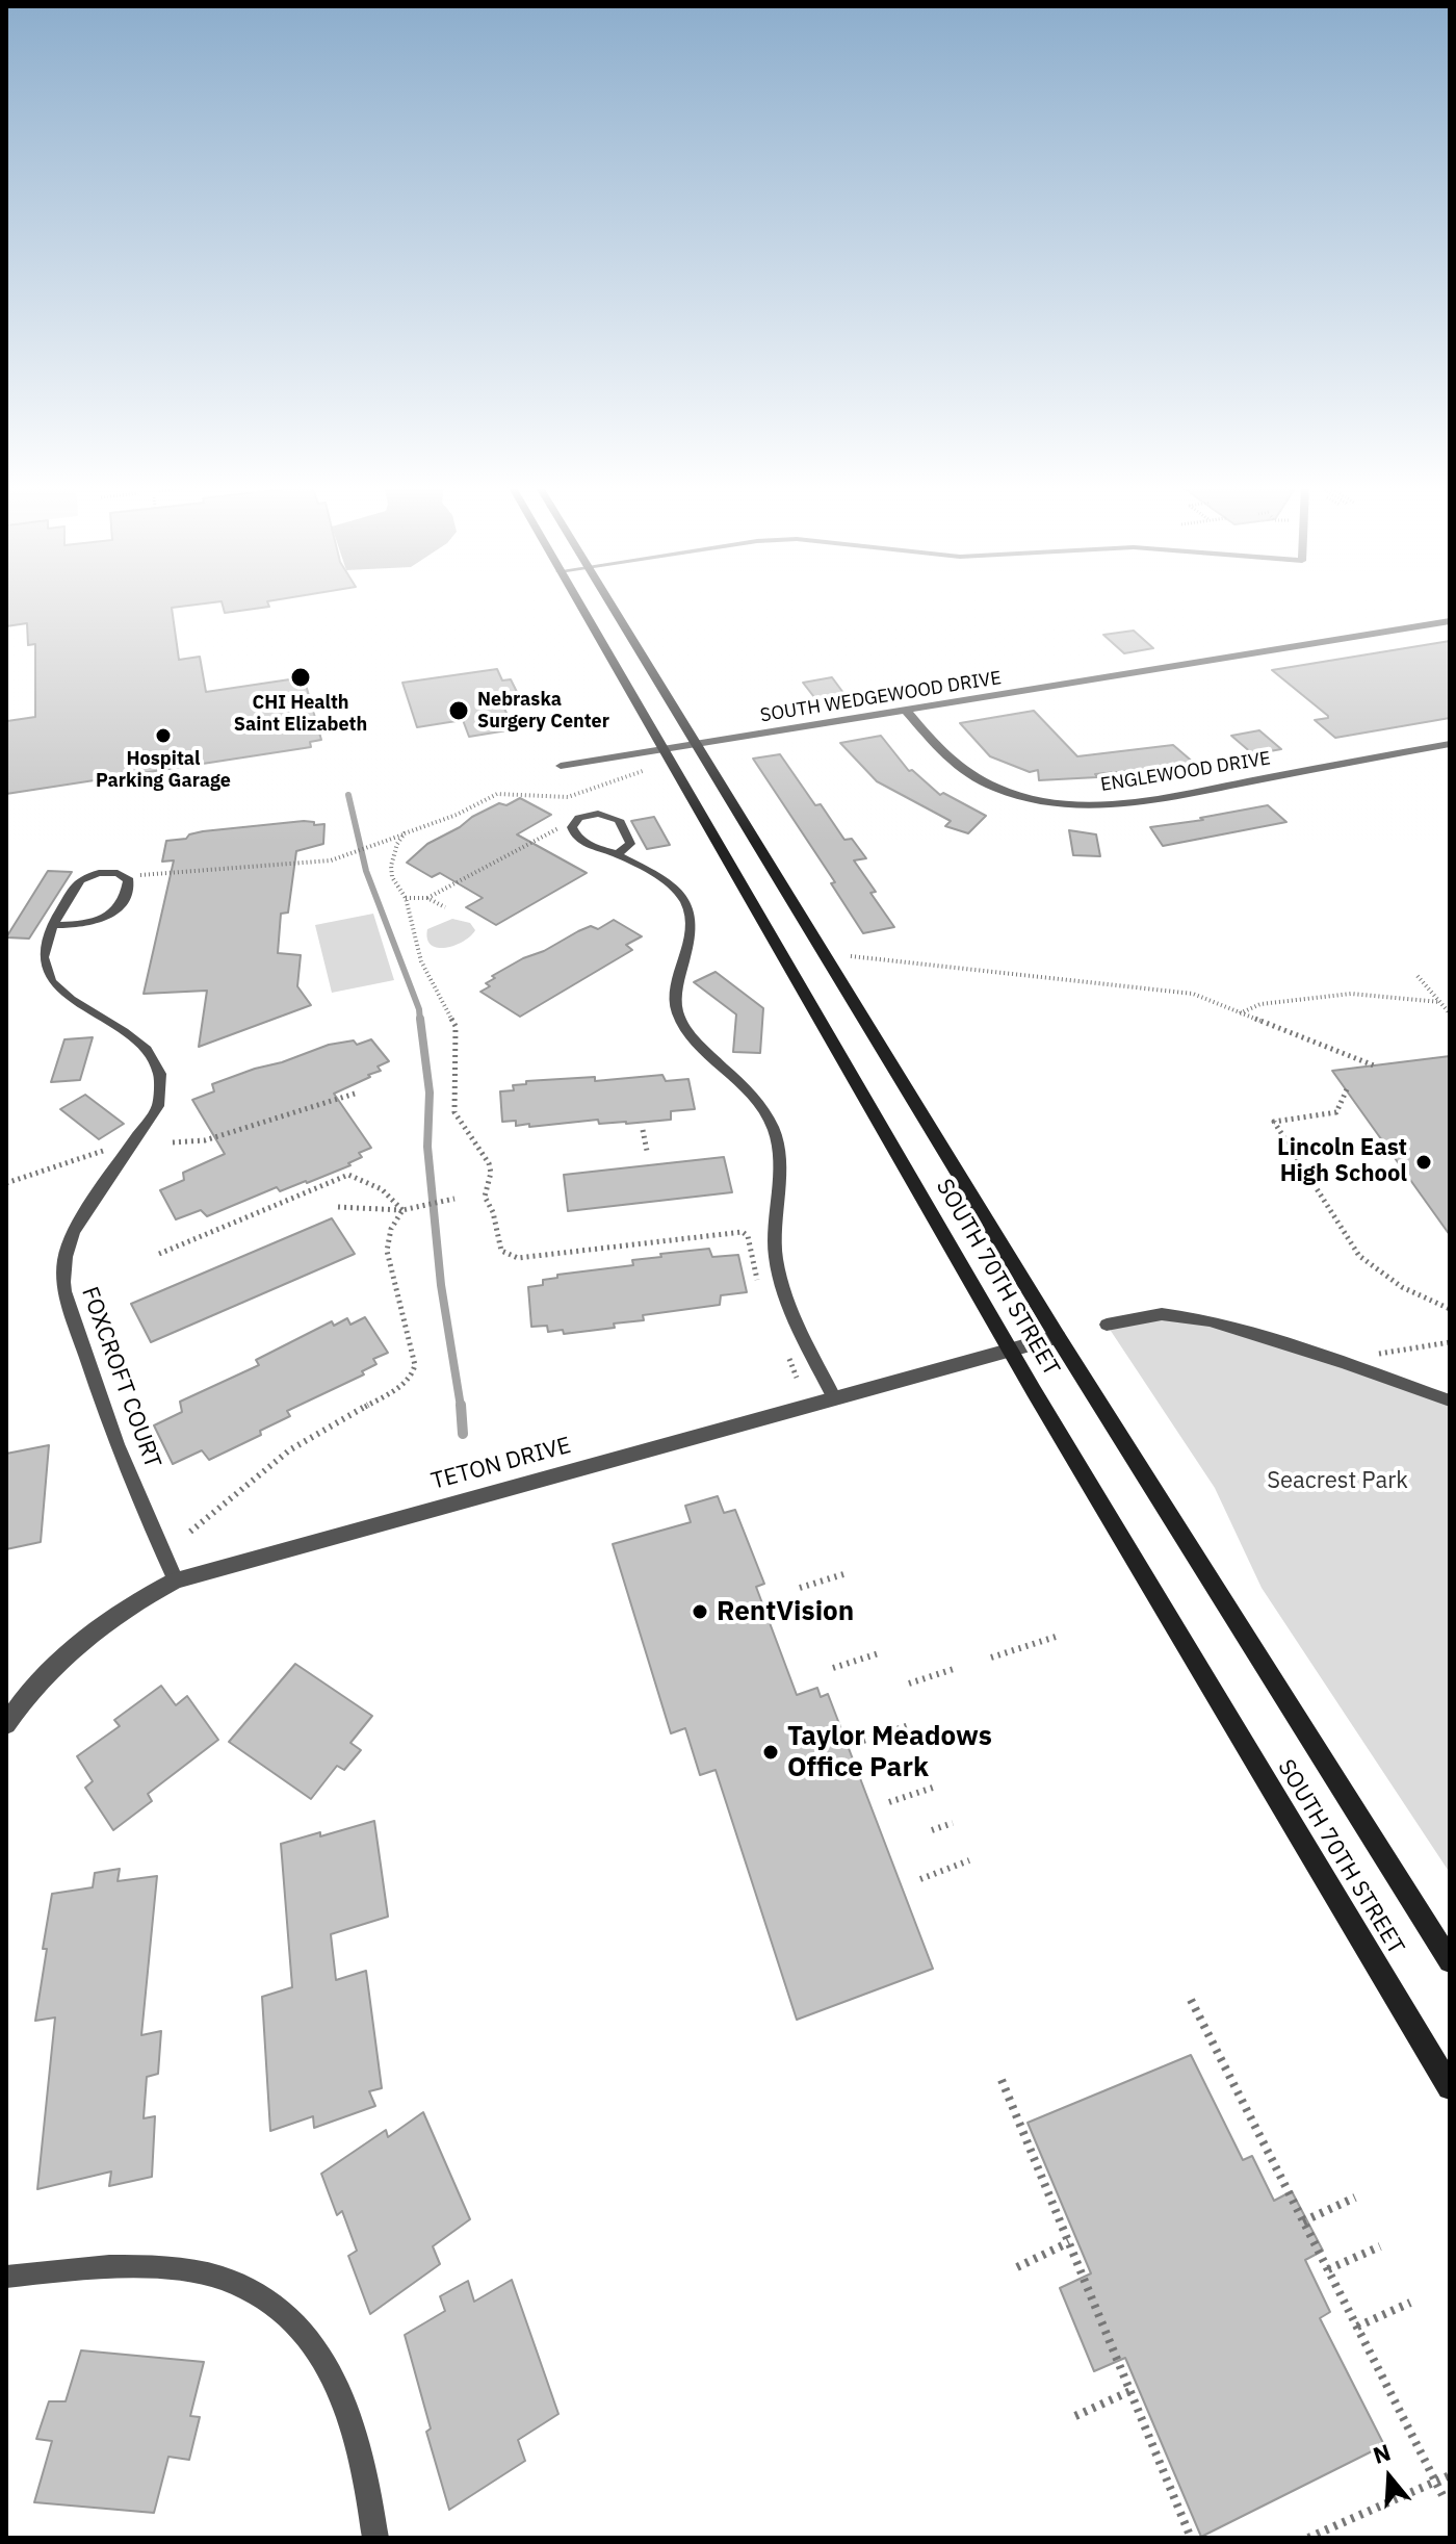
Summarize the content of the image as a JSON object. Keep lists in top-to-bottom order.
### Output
{
  "streets": {
    "main road": ["SOUTH 70TH STREET"],
    "street": ["SOUTH WEDGEWOOD DRIVE", "ENGLEWOOD DRIVE", "TETON DRIVE"],
    "lane": ["FOXCROFT COURT"]
  },
  "crossings": [
    ["SOUTH WEDGEWOOD DRIVE", "ENGLEWOOD DRIVE"],
    ["SOUTH WEDGEWOOD DRIVE", "SOUTH 70TH STREET"],
    ["SOUTH 70TH STREET", "TETON DRIVE"],
    ["FOXCROFT COURT", "TETON DRIVE"]
  ],
  "parks": ["Seacrest Park"],
  "places": [
    "CHI Health Saint Elizabeth",
    "Nebraska Surgery Center",
    "Hospital Parking Garage",
    "Lincoln East High School",
    "RentVision",
    "Taylor Meadows Office Park"
  ],
  "north": "top"
}
